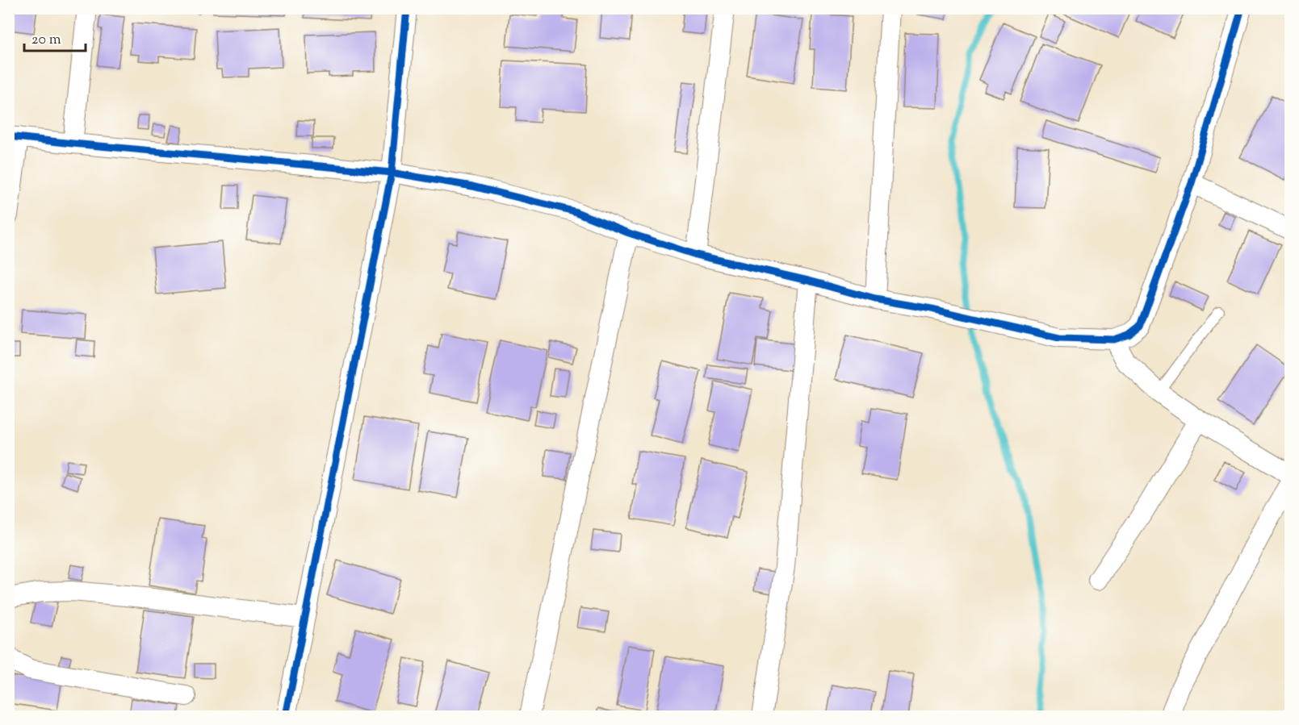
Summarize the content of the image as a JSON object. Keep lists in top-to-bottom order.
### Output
{
  "scale_bar": "20 m"
}
